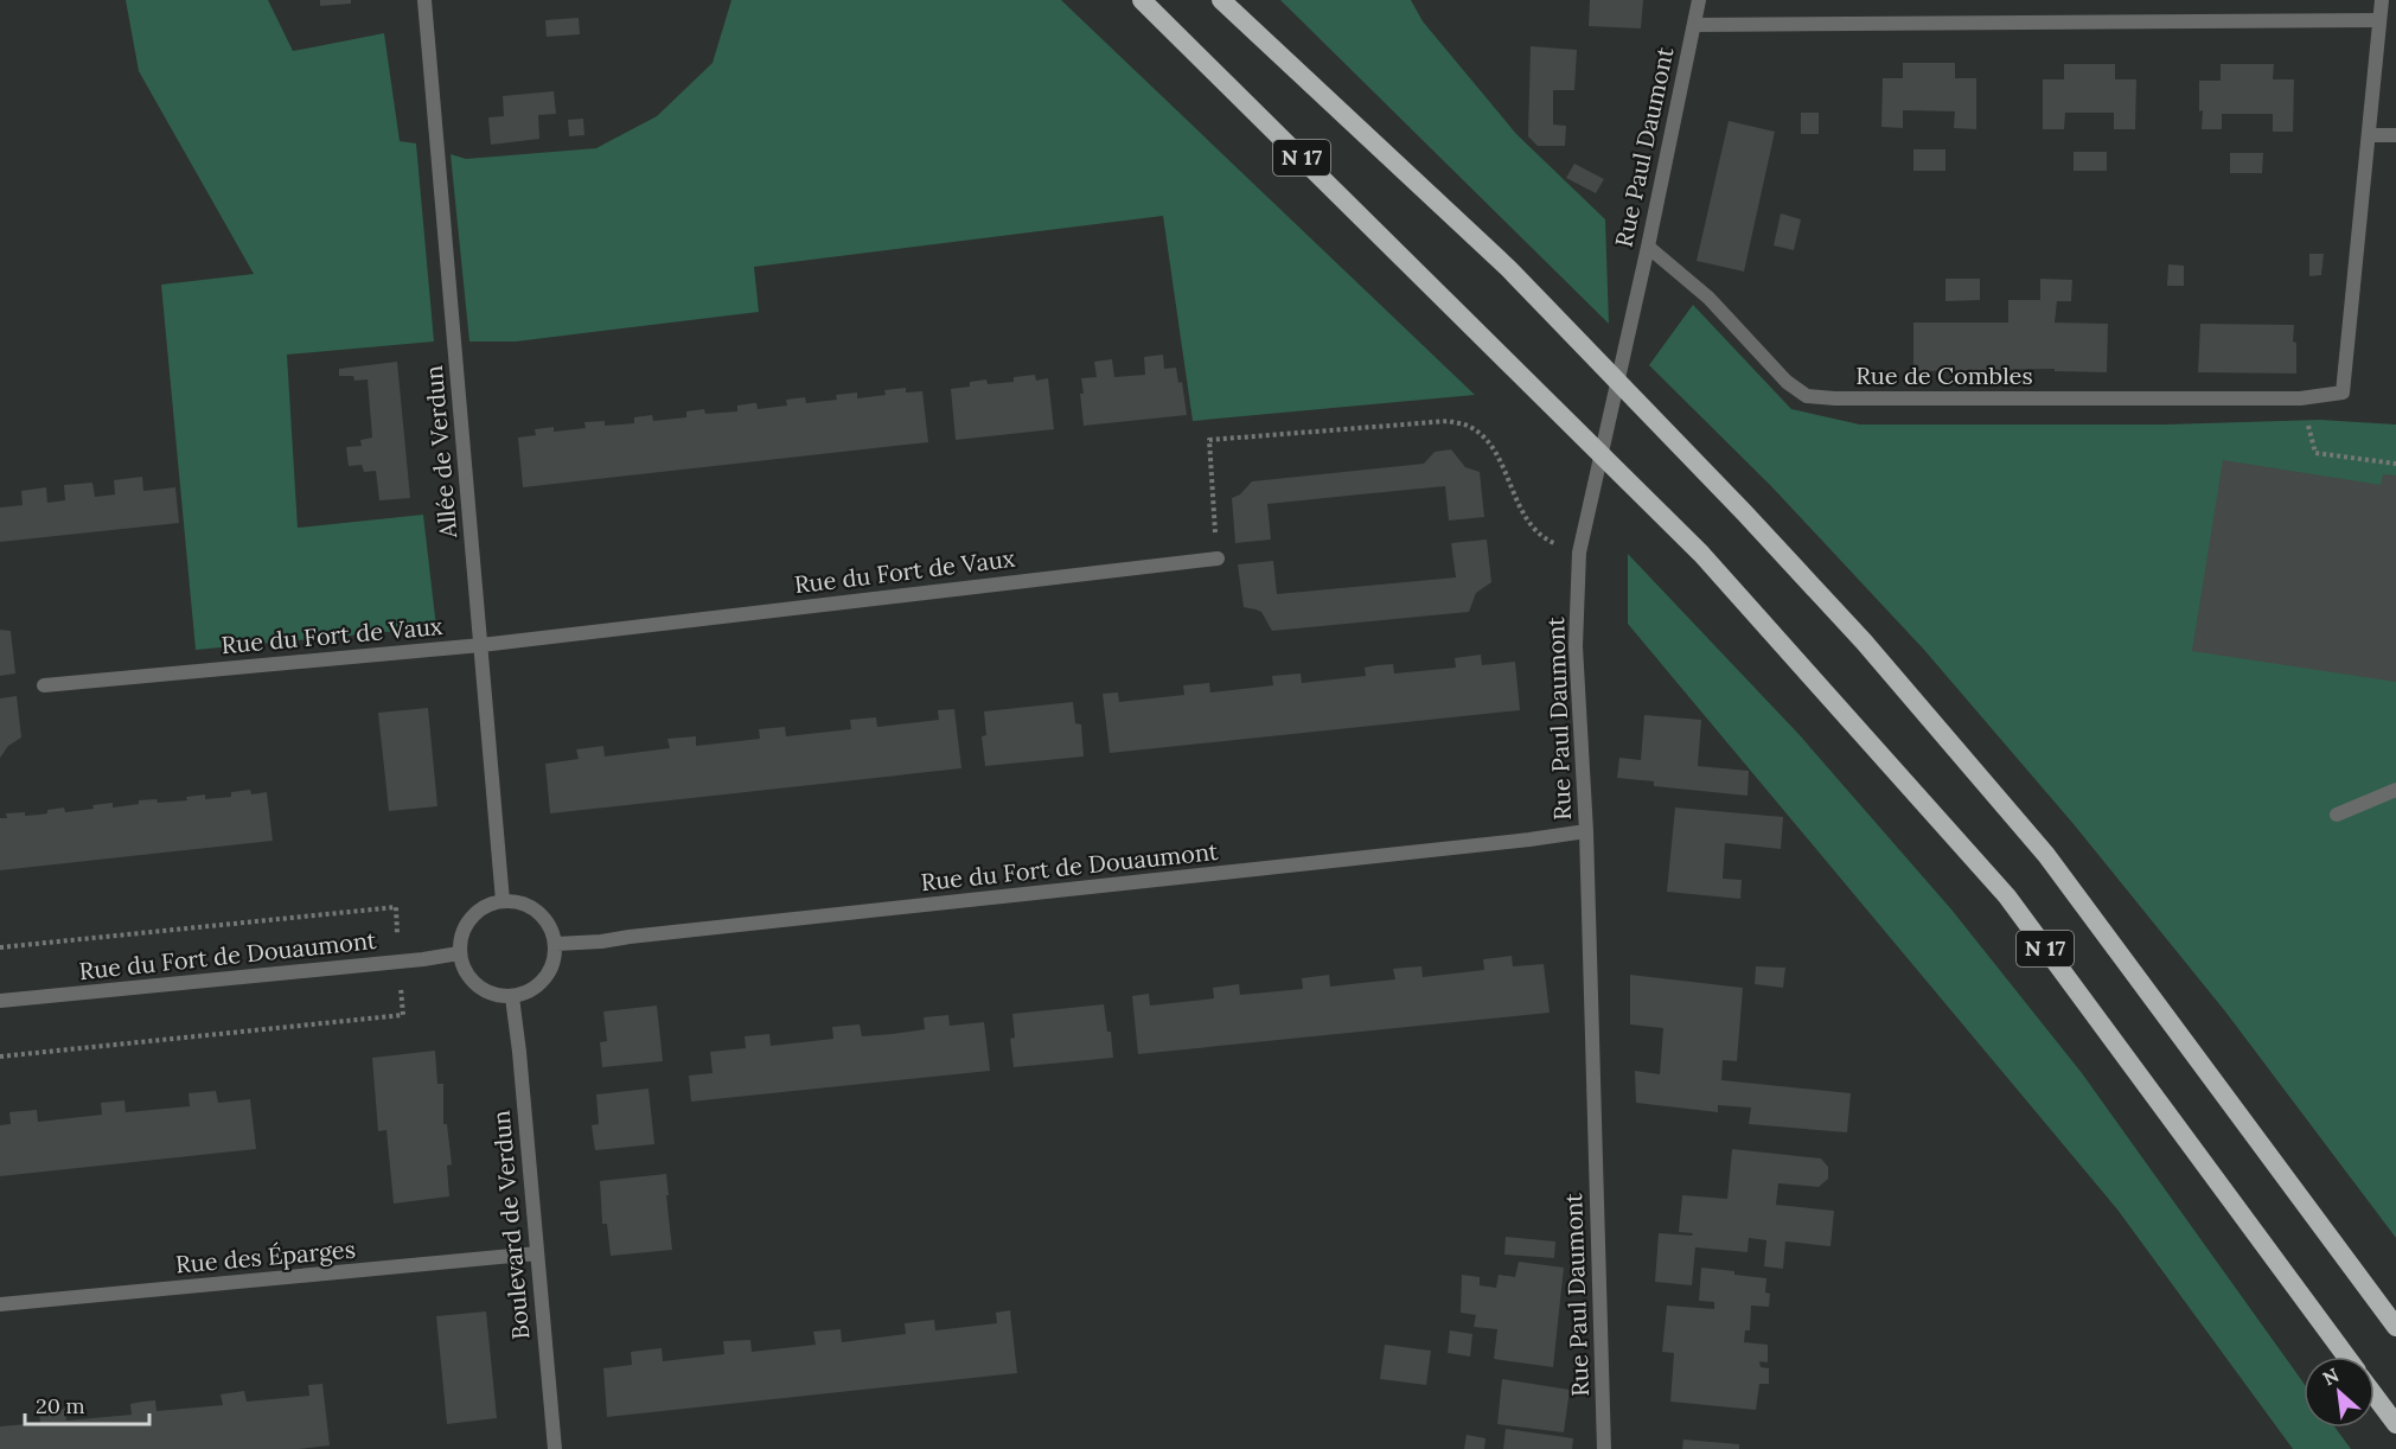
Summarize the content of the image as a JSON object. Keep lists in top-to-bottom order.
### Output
{
  "streets": {
    "highway": ["N 17"],
    "street": [
      "Rue Paul Daumont",
      "Rue de Combles",
      "Allée de Verdun",
      "Rue du Fort de Vaux",
      "Rue du Fort de Douaumont",
      "Boulevard de Verdun",
      "Rue des Éparges"
    ]
  },
  "crossings": [
    ["Rue Paul Daumont", "Rue de Combles"],
    ["Rue Paul Daumont", "Rue du Fort de Douaumont"],
    ["Allée de Verdun", "Rue du Fort de Vaux"],
    ["Allée de Verdun", "Rue du Fort de Douaumont"],
    ["Allée de Verdun", "Boulevard de Verdun"],
    ["Rue du Fort de Douaumont", "Boulevard de Verdun"],
    ["Boulevard de Verdun", "Rue des Éparges"]
  ],
  "scale_bar": "20 m",
  "north": "top left"
}
